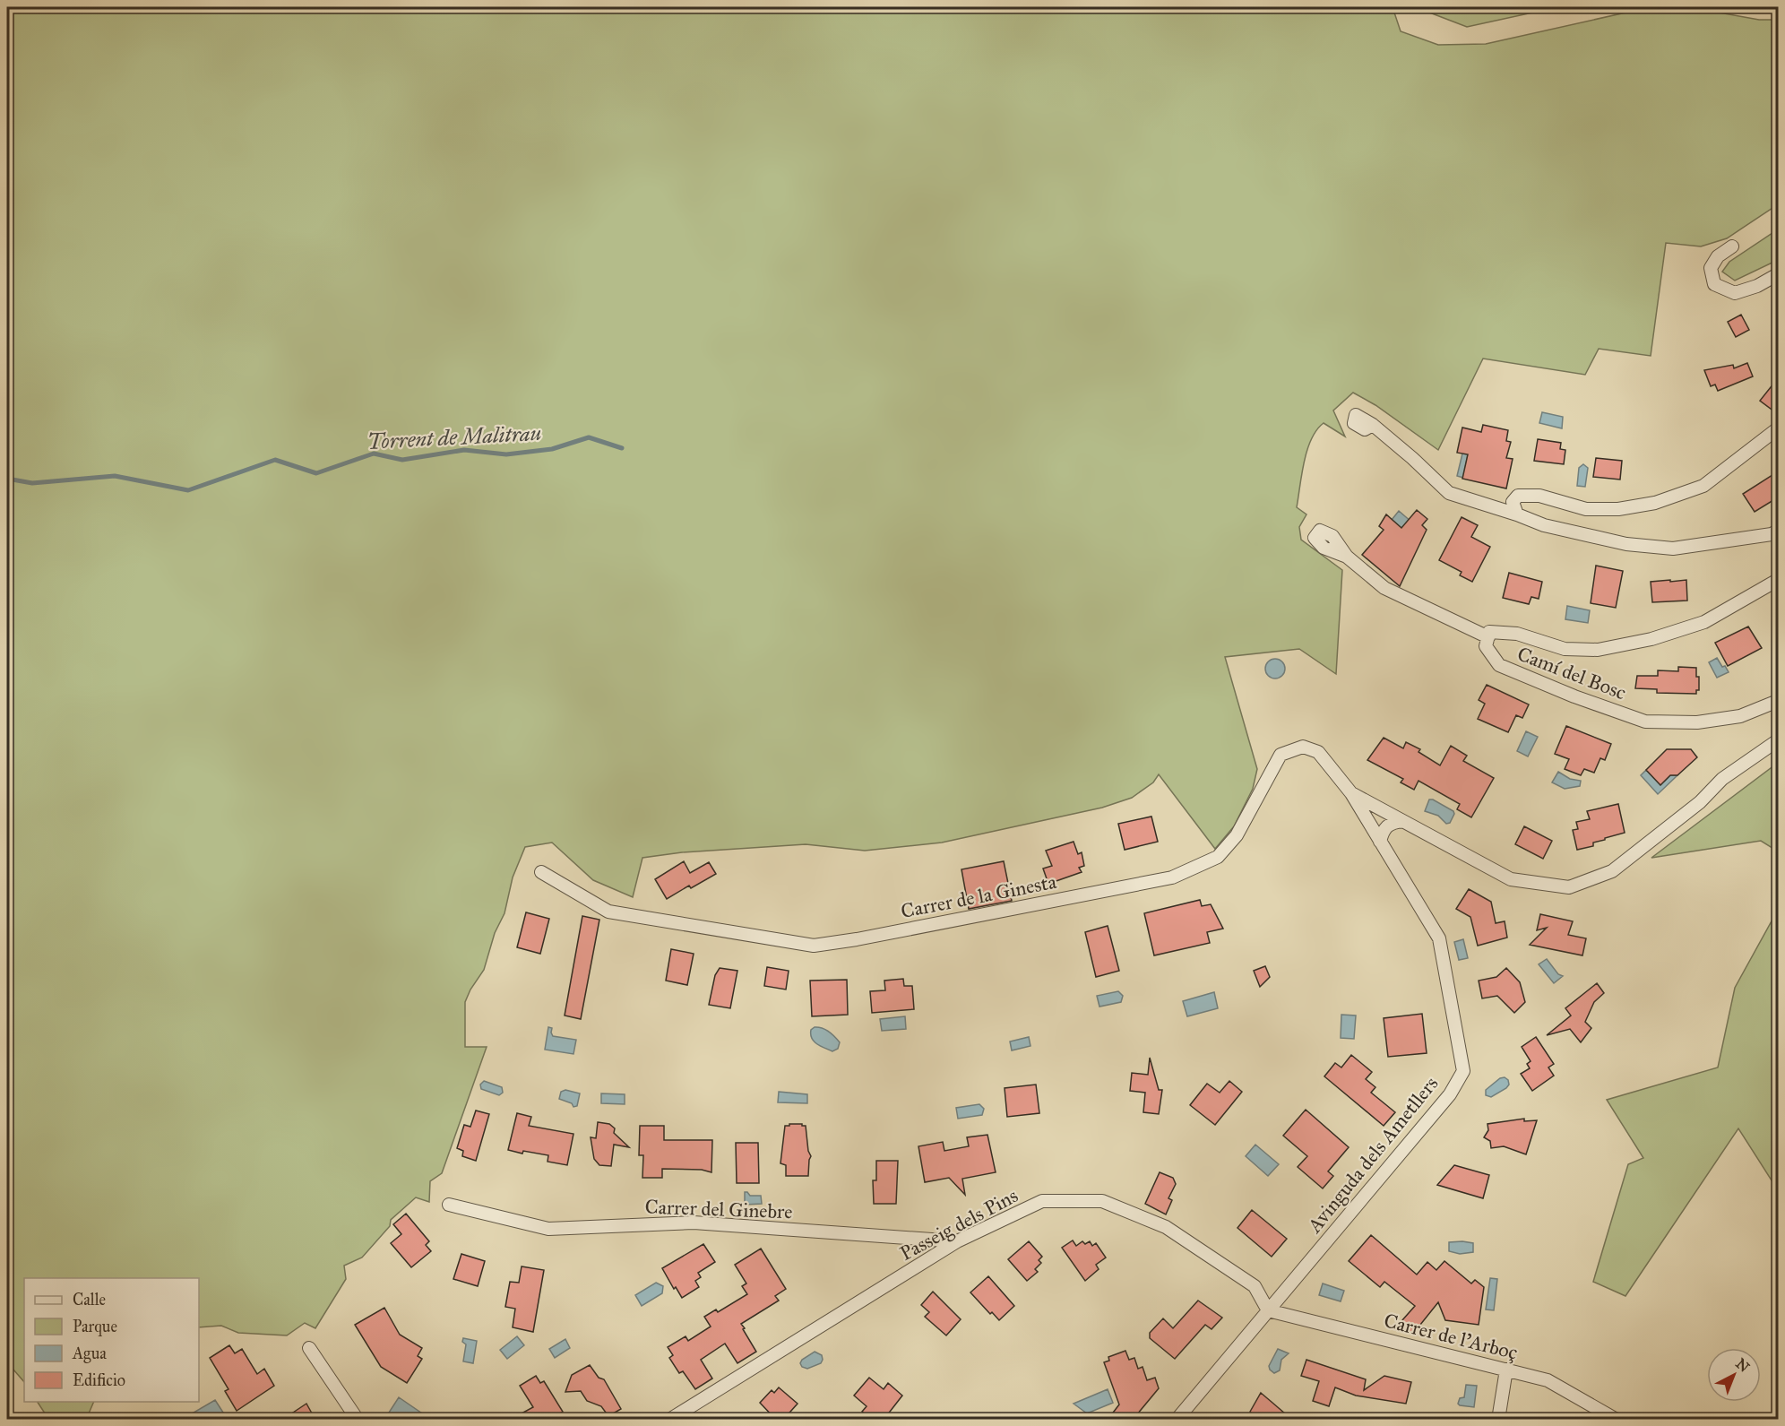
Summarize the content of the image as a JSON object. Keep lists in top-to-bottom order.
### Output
{
  "streets": {
    "street": [
      "Camí del Bosc",
      "Carrer de la Ginesta",
      "Avinguda dels Ametllers",
      "Carrer del Ginebre",
      "Passeig dels Pins",
      "Carrer de l'Arboç"
    ]
  },
  "crossings": [
    ["Carrer de la Ginesta", "Avinguda dels Ametllers"],
    ["Avinguda dels Ametllers", "Passeig dels Pins"],
    ["Avinguda dels Ametllers", "Carrer de l'Arboç"],
    ["Carrer del Ginebre", "Passeig dels Pins"],
    ["Passeig dels Pins", "Carrer de l'Arboç"]
  ],
  "water": ["Torrent de Malitrau"],
  "legend": [
    "Calle",
    "Parque",
    "Agua",
    "Edificio"
  ],
  "north": "top right"
}
